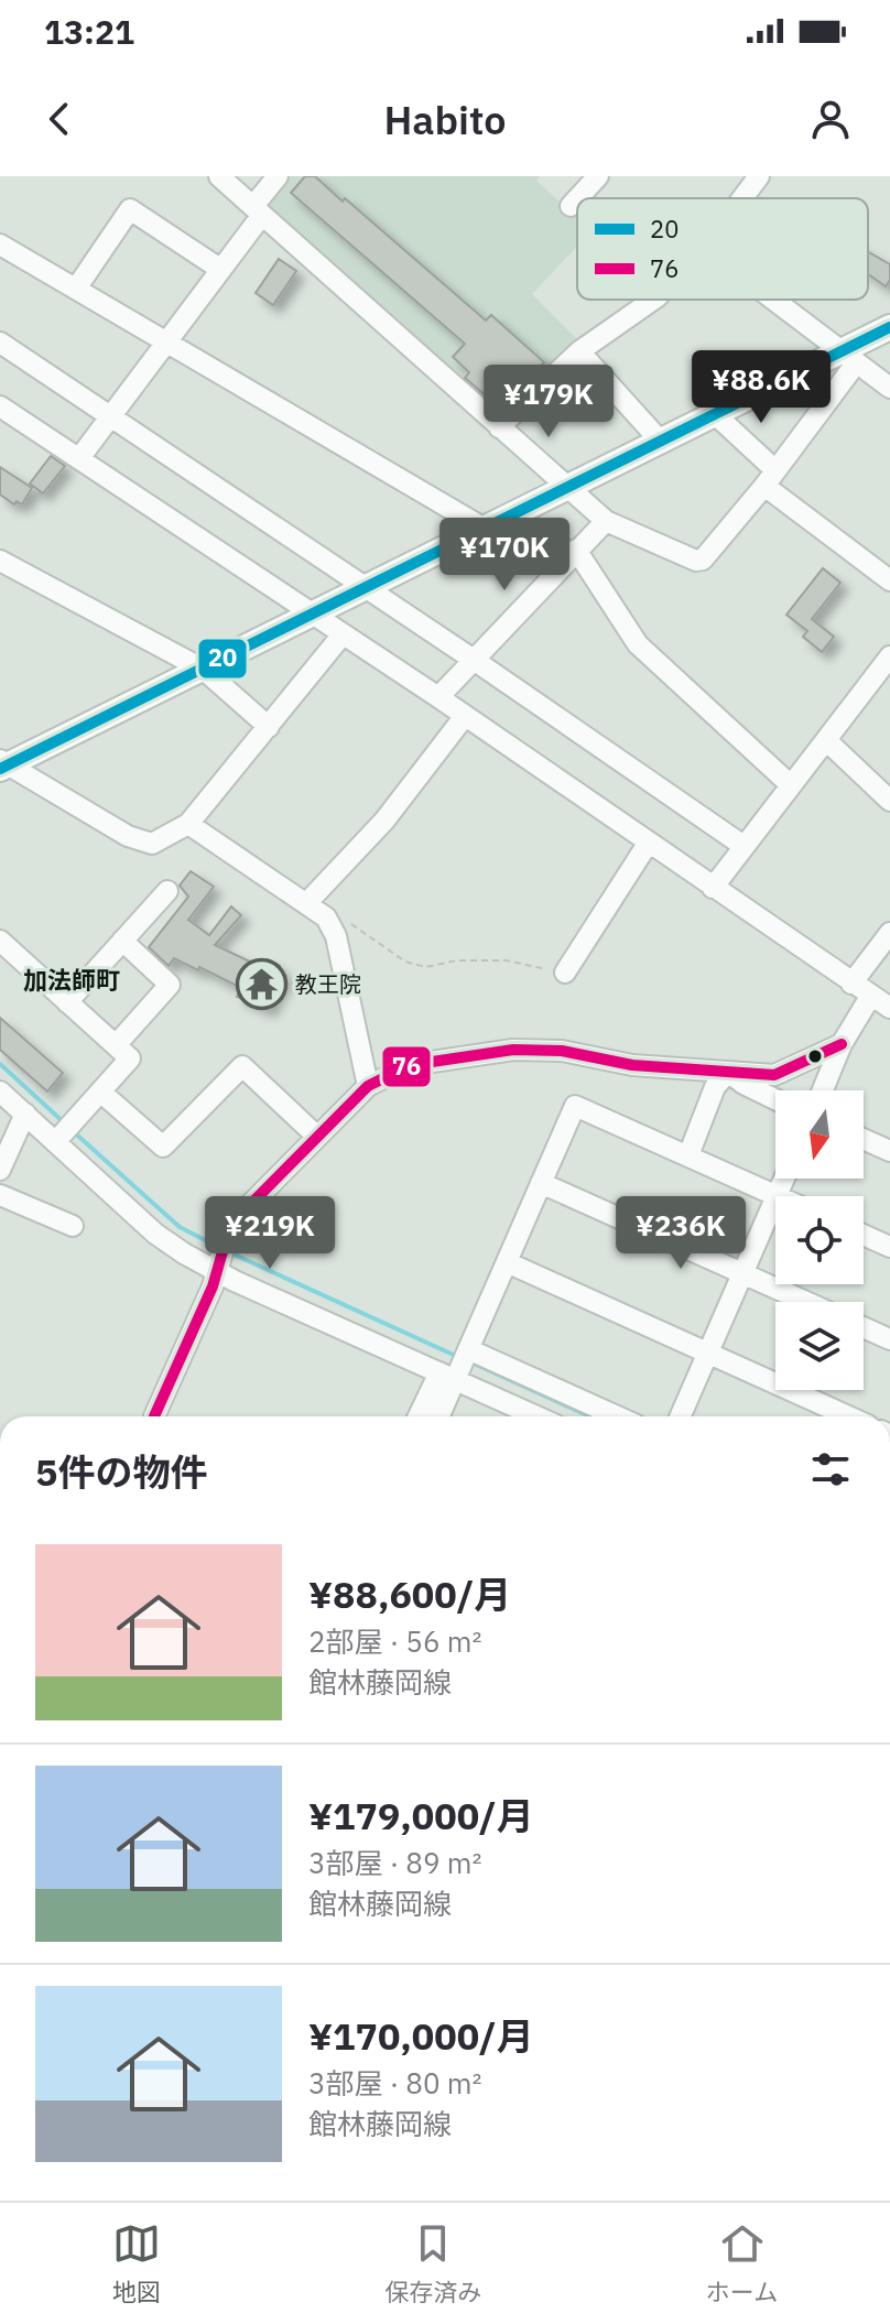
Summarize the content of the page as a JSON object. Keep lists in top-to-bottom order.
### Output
{
  "districts": ["加法師町"],
  "places": {
    "temple": ["教王院"]
  },
  "lines": ["transit line 20", "transit line 76"],
  "legend": ["20", "76"],
  "north": "bottom",
  "page": {
    "status": "13:21",
    "header": "Habito",
    "price": [
      "¥88.6K",
      "¥179K",
      "¥170K",
      "¥219K",
      "¥236K"
    ],
    "heading": "5件の物件",
    "list": [
      {
        "name": "¥88,600/月",
        "note": "2部屋 · 56 m² · 館林藤岡線"
      },
      {
        "name": "¥179,000/月",
        "note": "3部屋 · 89 m² · 館林藤岡線"
      },
      {
        "name": "¥170,000/月",
        "note": "3部屋 · 80 m² · 館林藤岡線"
      }
    ],
    "tabs": ["地図", "保存済み", "ホーム"]
  }
}
